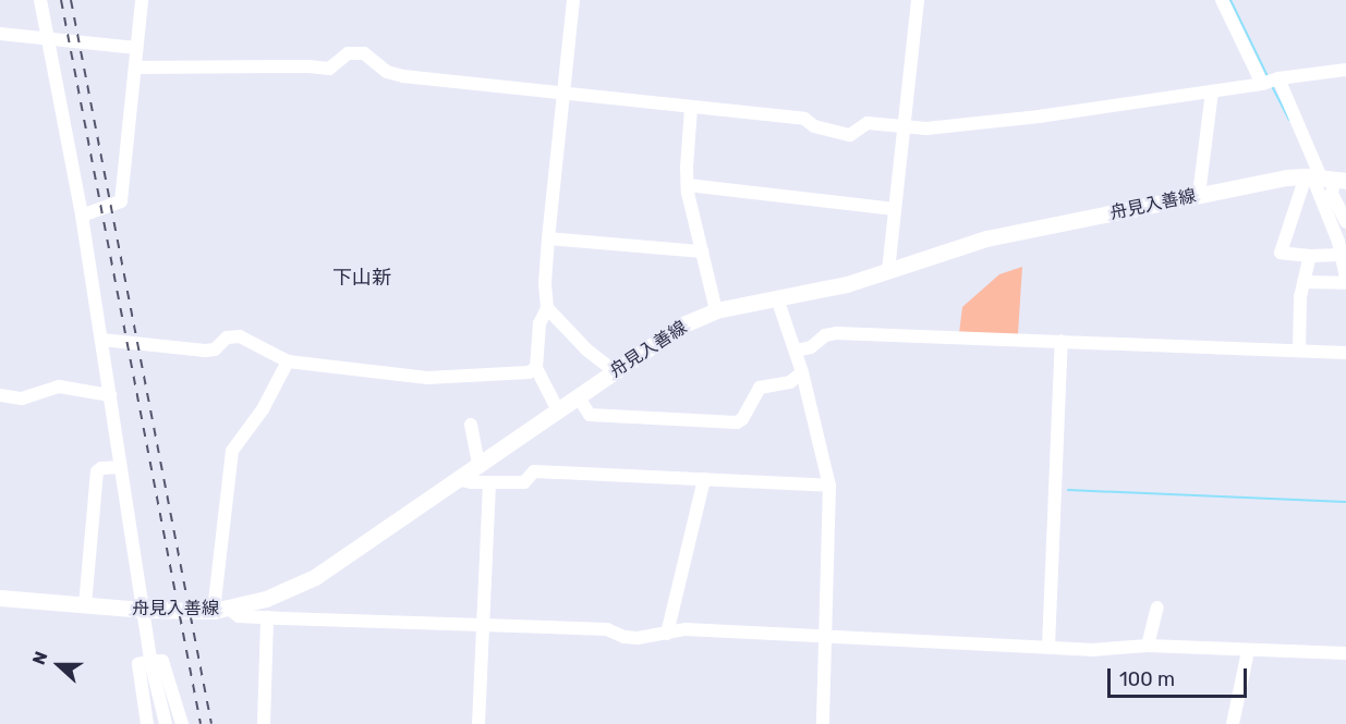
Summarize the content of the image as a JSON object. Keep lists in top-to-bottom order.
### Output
{
  "streets": {
    "main road": ["舟見入善線"]
  },
  "districts": ["下山新"],
  "scale_bar": "100 m",
  "north": "left"
}
